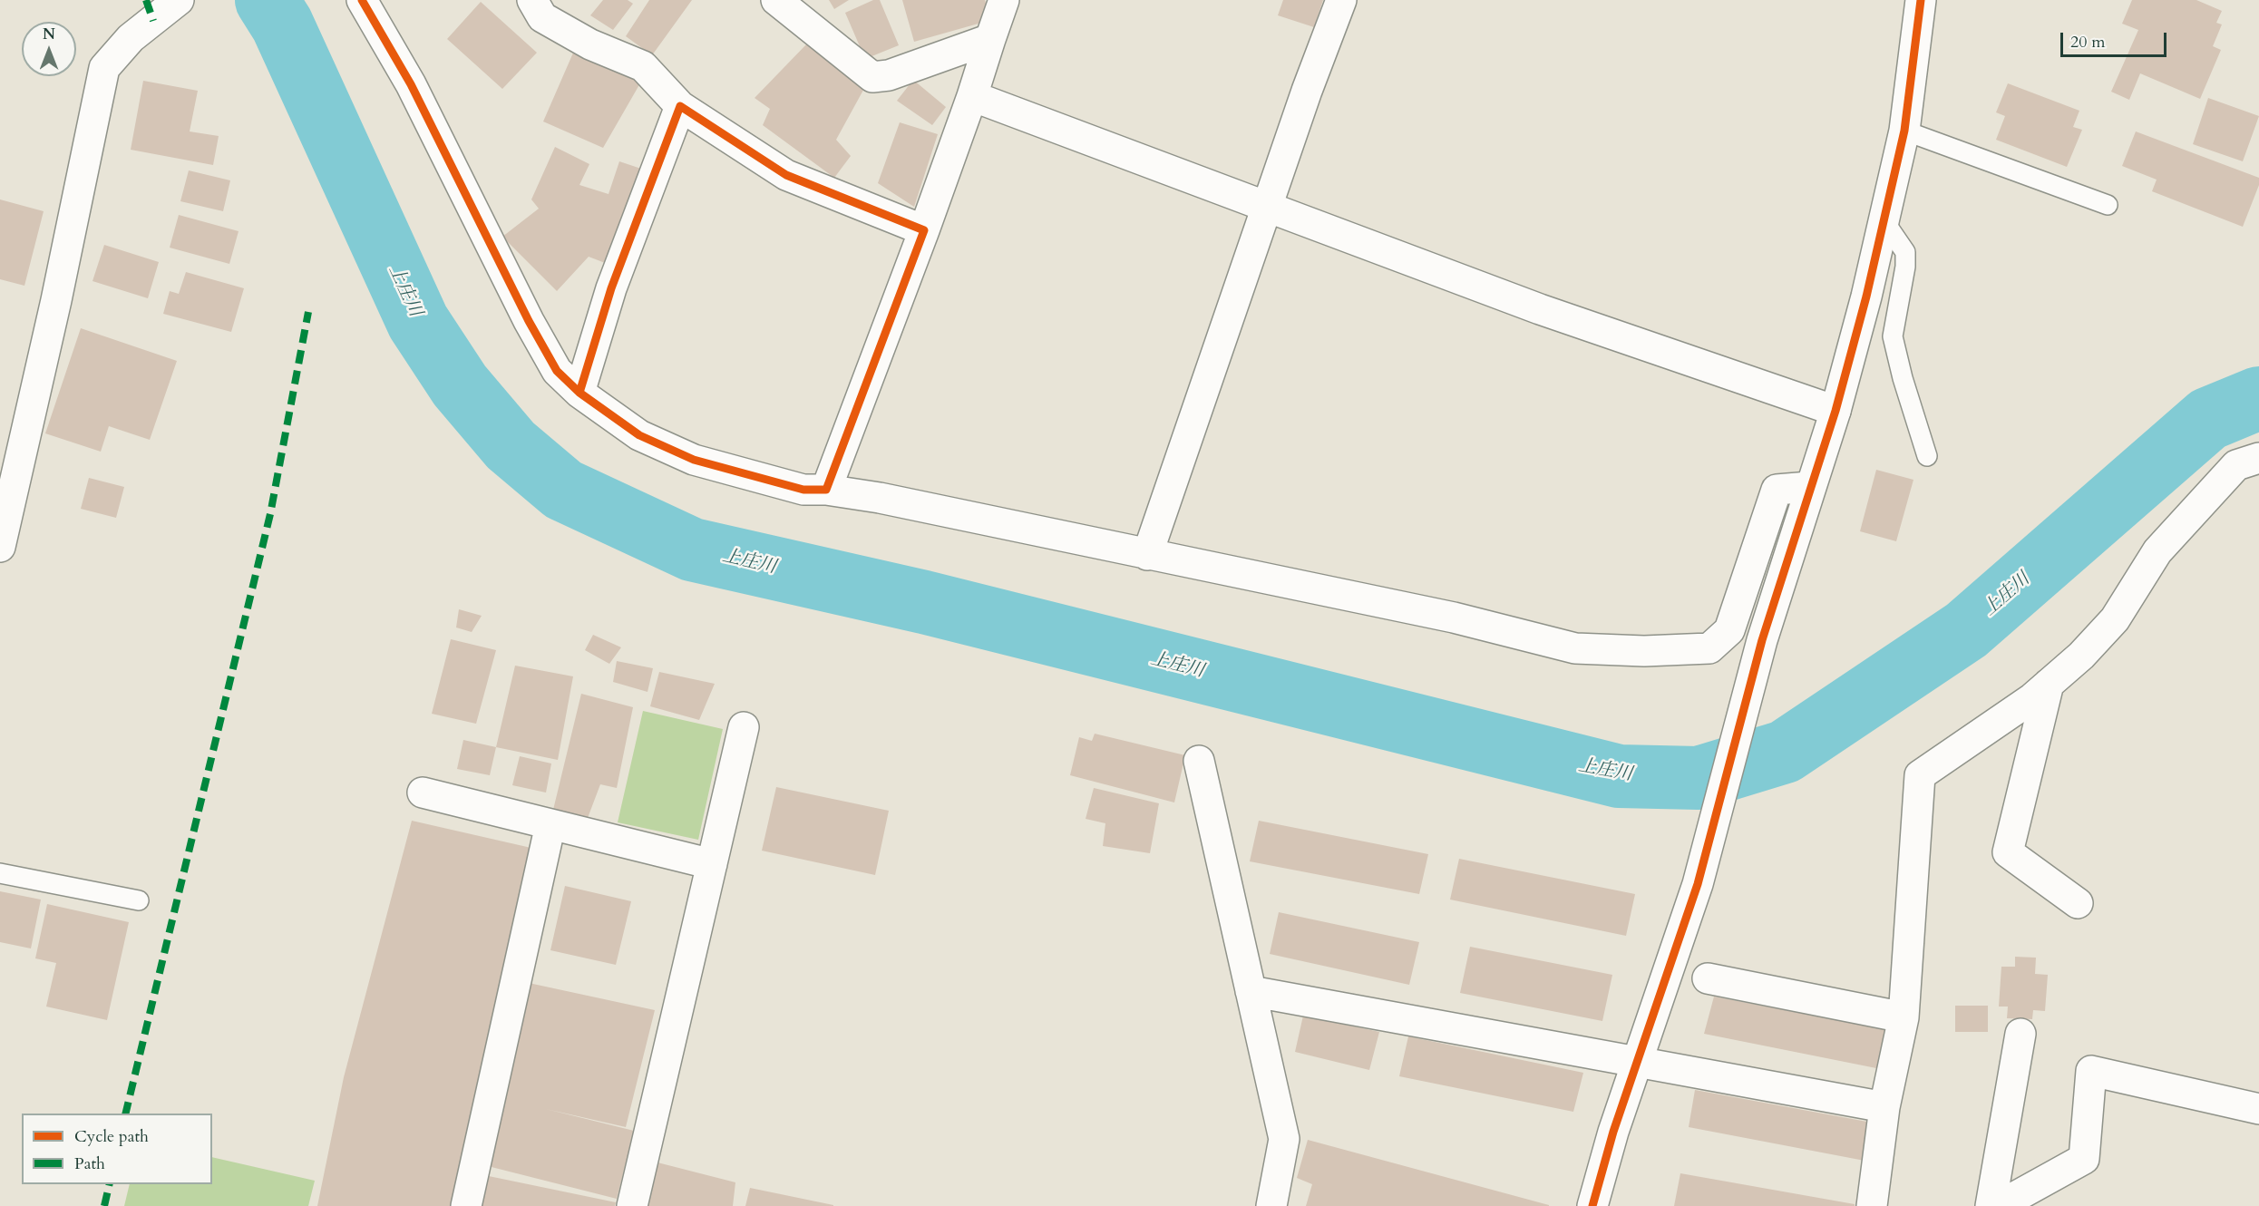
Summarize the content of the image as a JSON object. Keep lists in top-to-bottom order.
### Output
{
  "water": ["上庄川"],
  "legend": ["Cycle path", "Path"],
  "scale_bar": "20 m",
  "north": "top"
}
